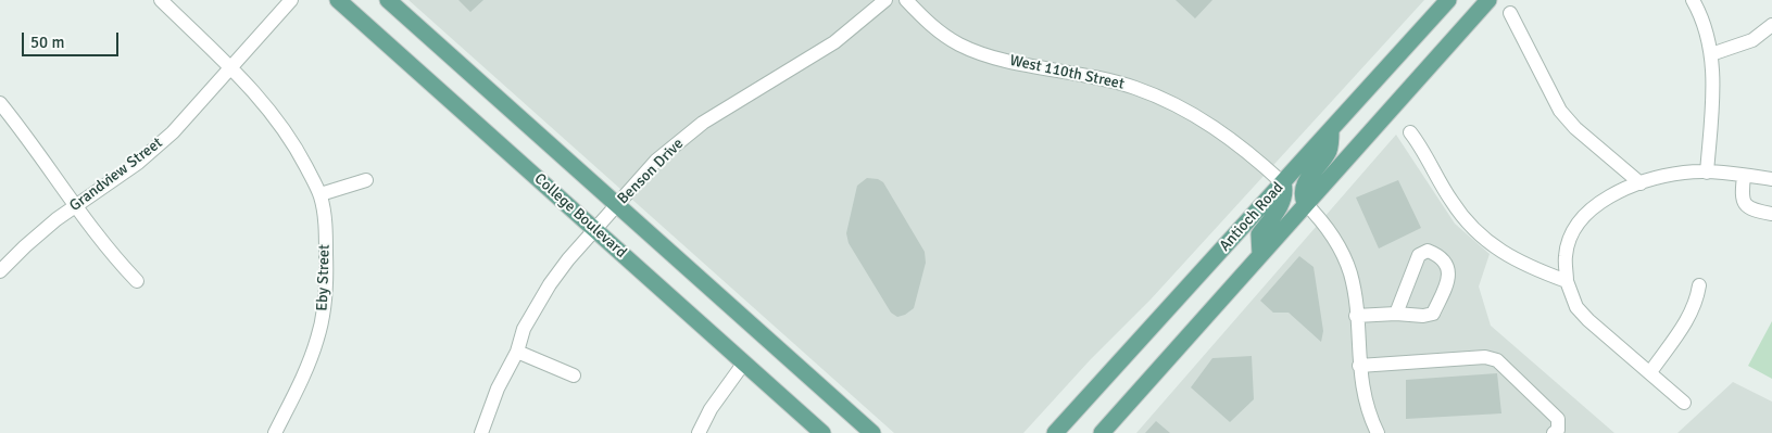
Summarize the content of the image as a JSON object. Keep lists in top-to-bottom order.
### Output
{
  "streets": {
    "main road": ["College Boulevard", "Antioch Road"],
    "street": [
      "West 110th Street",
      "Benson Drive",
      "Grandview Street",
      "Eby Street"
    ]
  },
  "crossings": [
    ["West 110th Street", "Antioch Road"],
    ["Benson Drive", "College Boulevard"],
    ["Grandview Street", "Eby Street"]
  ],
  "scale_bar": "50 m"
}
